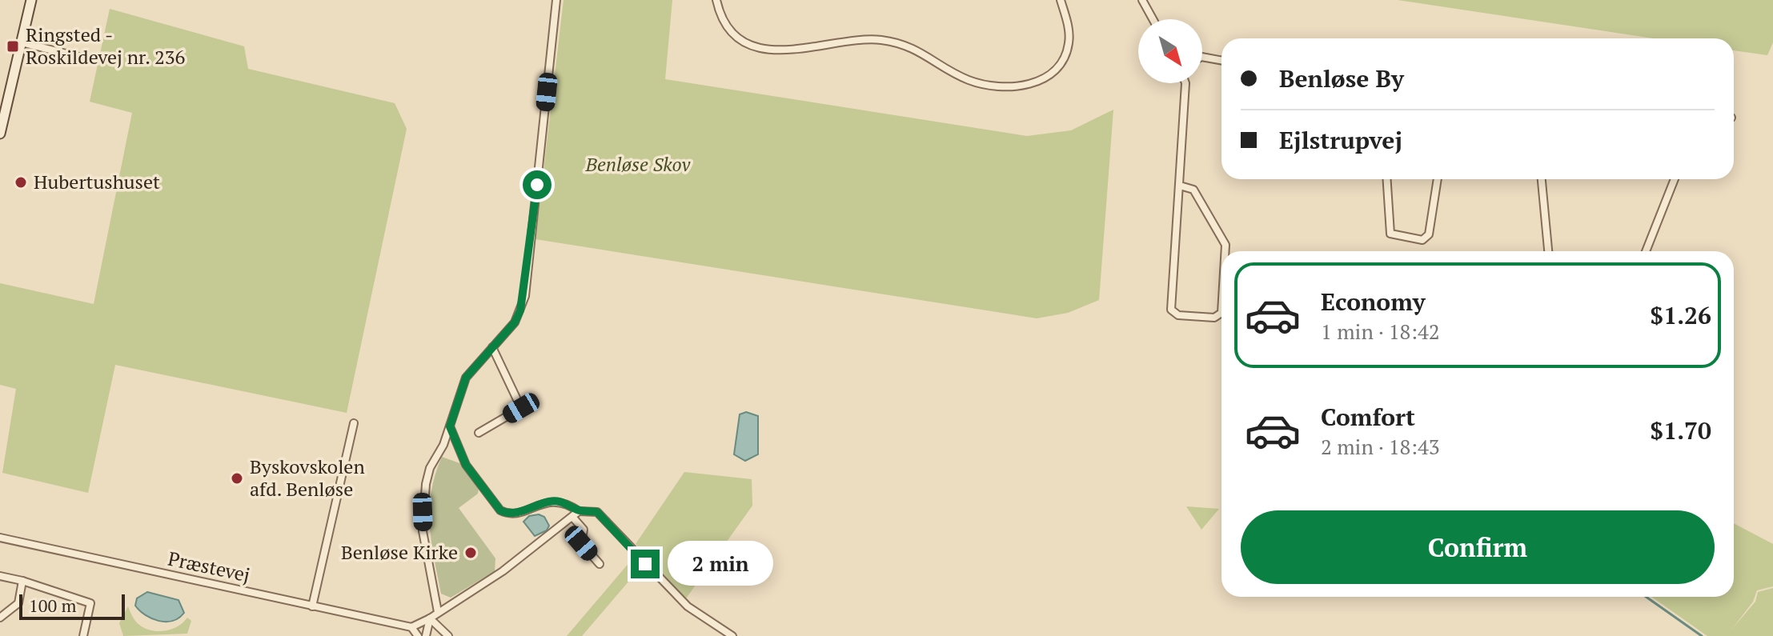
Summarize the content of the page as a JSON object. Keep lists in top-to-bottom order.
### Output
{
  "streets": {
    "street": ["Præstevej"]
  },
  "parks": ["Benløse Skov"],
  "places": {
    "transit": ["Ringsted - Roskildevej nr. 236"],
    "other": ["Hubertushuset", "Byskovskolen afd. Benløse", "Benløse Kirke"]
  },
  "scale_bar": "100 m",
  "north": "bottom right",
  "page": {
    "banner": ["Benløse By", "Ejlstrupvej"],
    "list": [
      {
        "name": "Economy",
        "note": "1 min · 18:42",
        "value": "$1.26"
      },
      {
        "name": "Comfort",
        "note": "2 min · 18:43",
        "value": "$1.70"
      }
    ],
    "buttons": "Confirm",
    "bubble": "2 min",
    "scale": "100 m"
  }
}
